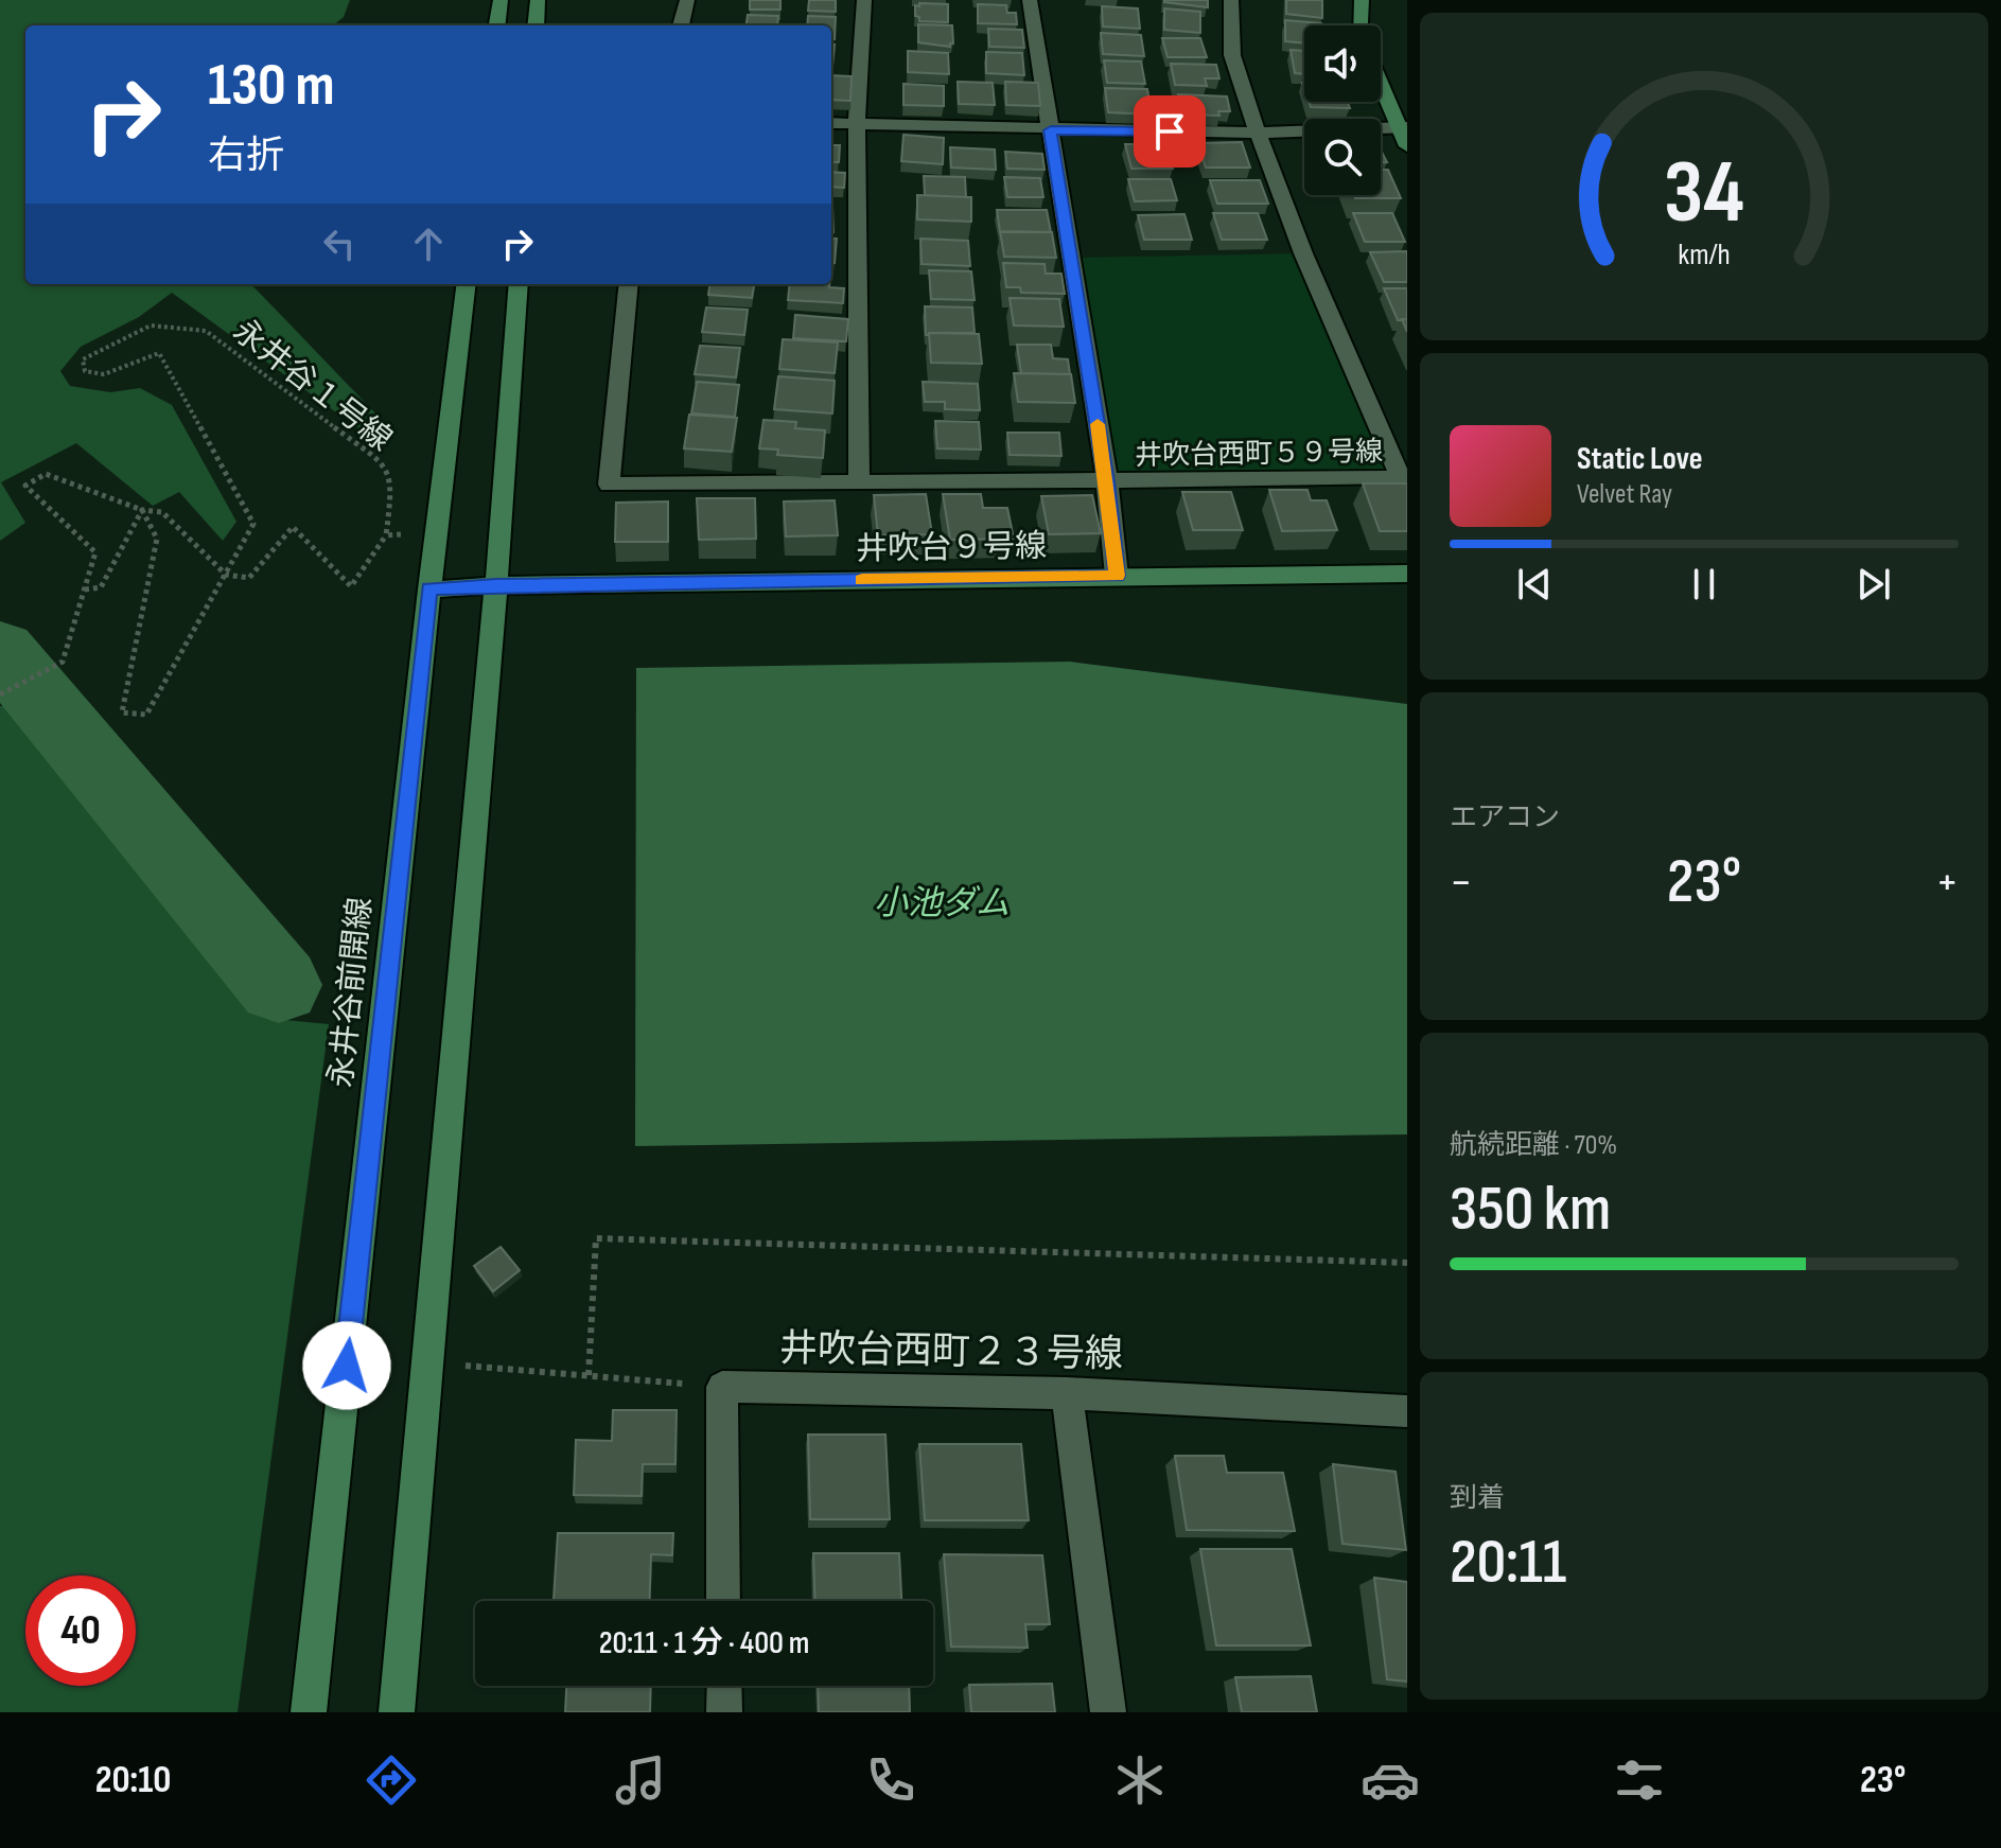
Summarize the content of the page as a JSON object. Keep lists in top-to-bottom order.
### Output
{
  "streets": {
    "street": [
      "井吹台西町５９号線",
      "井吹台９号線",
      "永井谷前開線",
      "井吹台西町２３号線"
    ],
    "path": ["永井谷１号線"]
  },
  "crossings": [
    ["井吹台９号線", "永井谷前開線"]
  ],
  "water": ["小池ダム"],
  "page": {
    "turn": ["130 m", "右折"],
    "song": ["Static Love", "Velvet Ray"],
    "tile": [
      "エアコン",
      ["航続距離 · 70%", "350 km"],
      ["到着", "20:11"]
    ],
    "heat": ["−", "23°", "+"],
    "limit": "40",
    "trip": "20:11 · 1 分 · 400 m",
    "tabs": ["20:10", "23°"],
    "gauge": ["34", "km/h"]
  }
}
